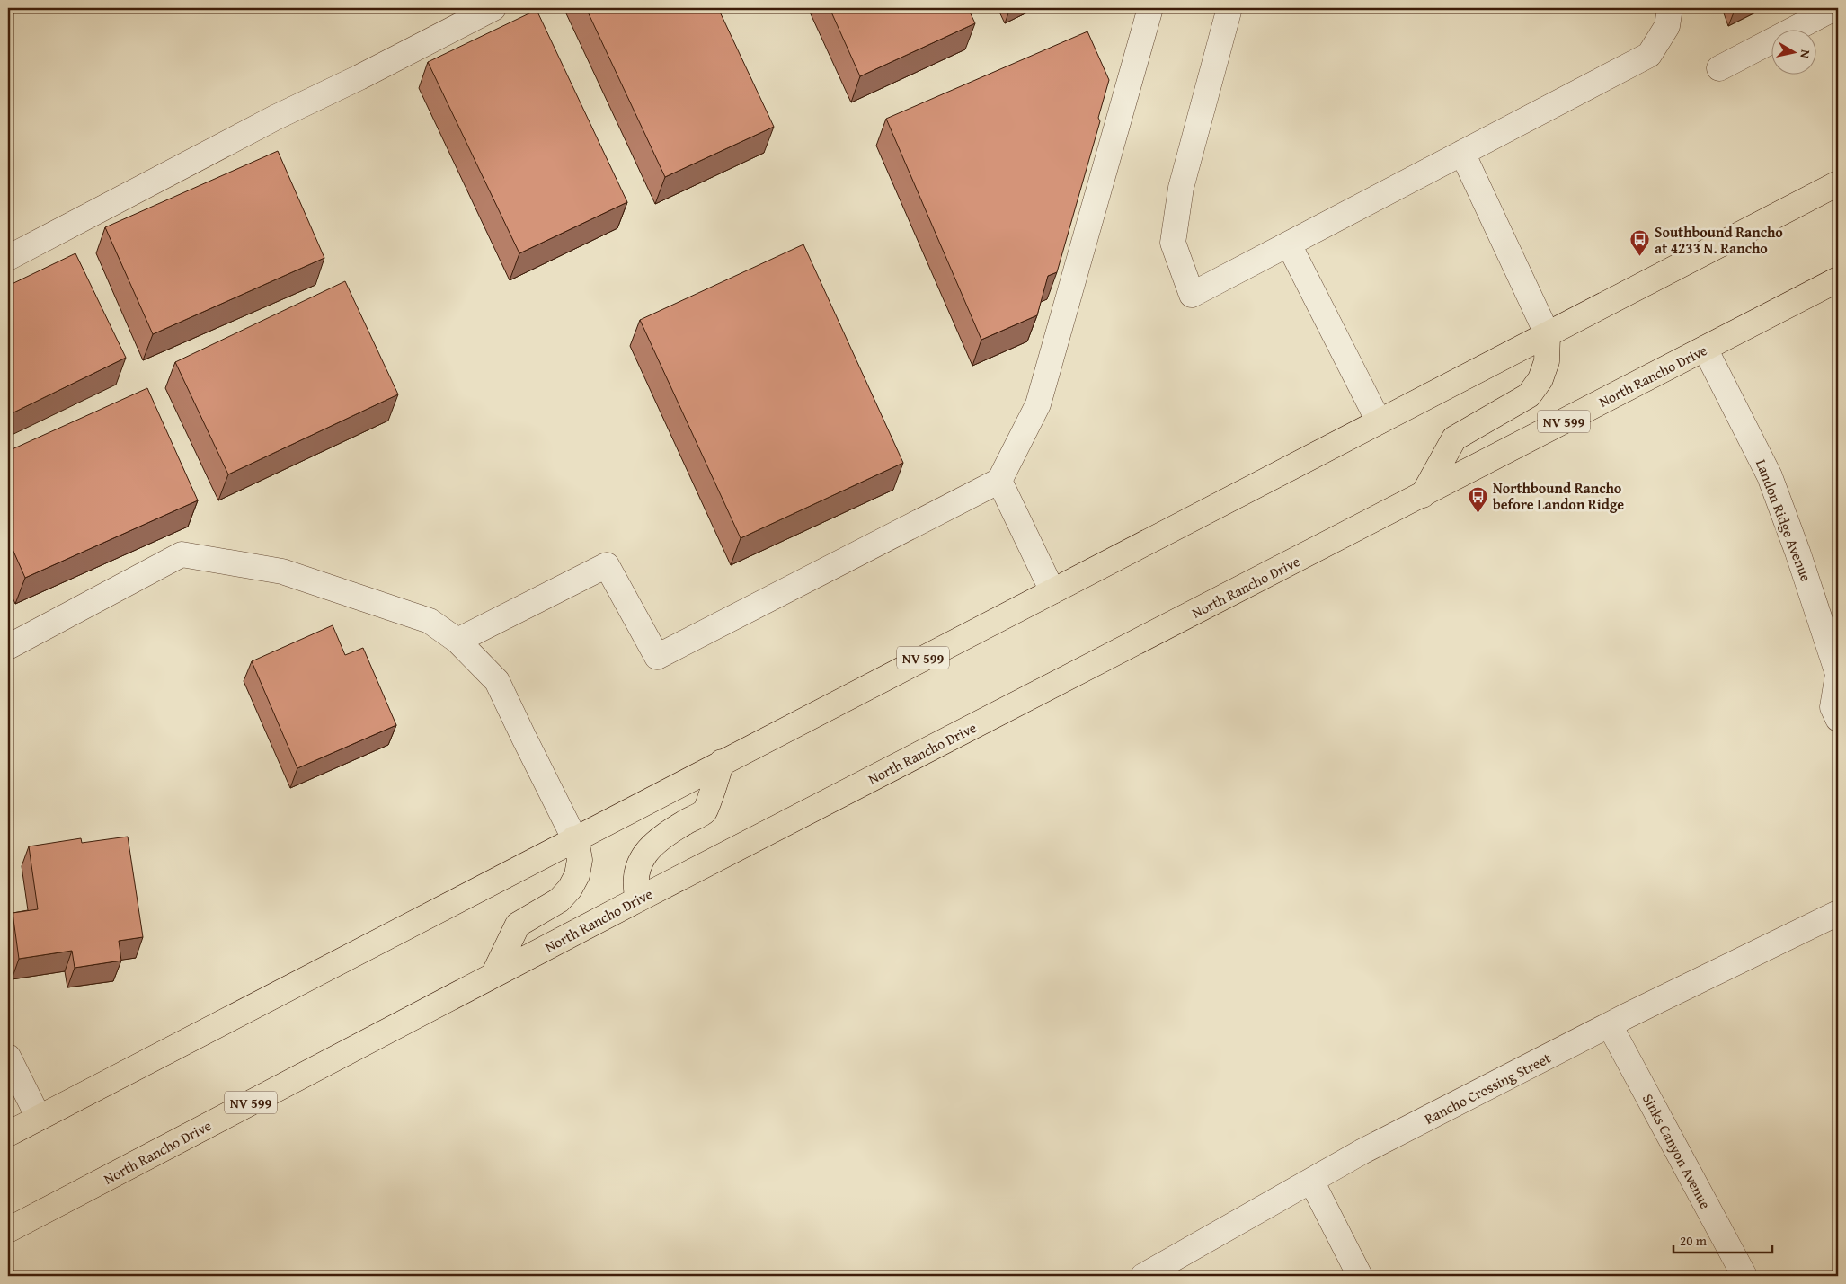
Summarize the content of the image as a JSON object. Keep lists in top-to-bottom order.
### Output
{
  "streets": {
    "main road": ["North Rancho Drive", "NV 599"],
    "street": ["Landon Ridge Avenue", "Rancho Crossing Street", "Sinks Canyon Avenue"]
  },
  "crossings": [
    ["North Rancho Drive", "Landon Ridge Avenue"],
    ["Rancho Crossing Street", "Sinks Canyon Avenue"]
  ],
  "places": {
    "bus stop": ["Southbound Rancho at 4233 N. Rancho", "Northbound Rancho before Landon Ridge"]
  },
  "scale_bar": "20 m",
  "north": "right"
}
